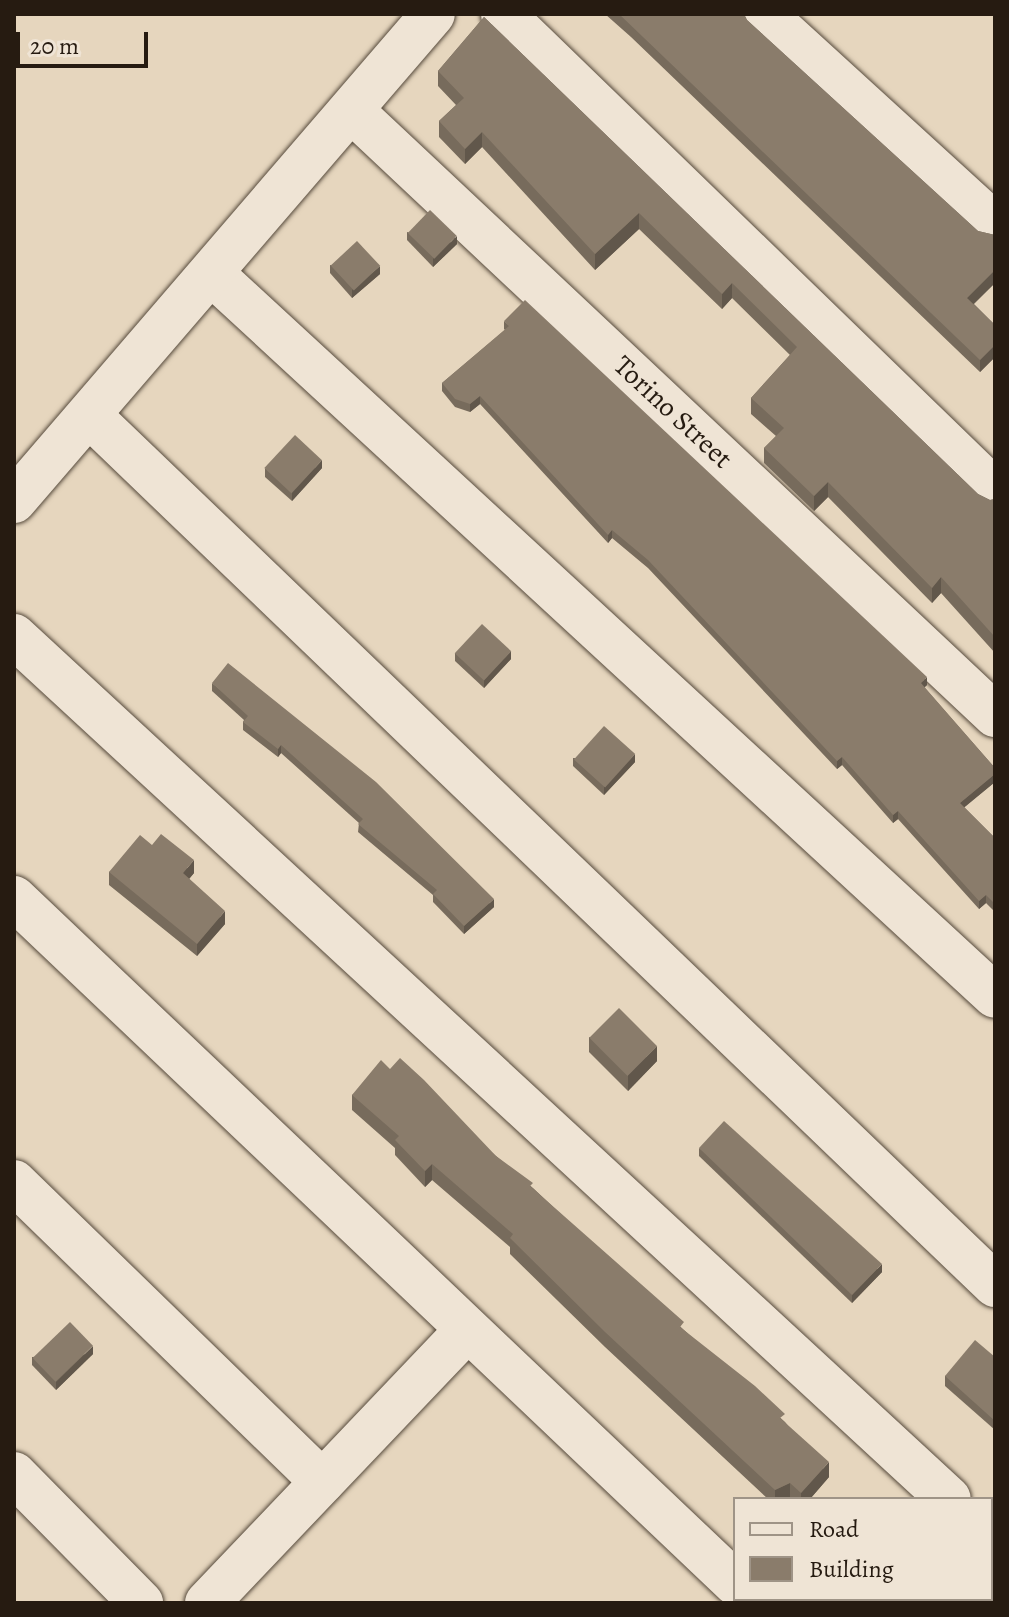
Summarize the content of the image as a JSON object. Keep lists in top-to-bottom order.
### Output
{
  "streets": {
    "street": ["Torino Street"]
  },
  "legend": ["Road", "Building"],
  "scale_bar": "20 m"
}
